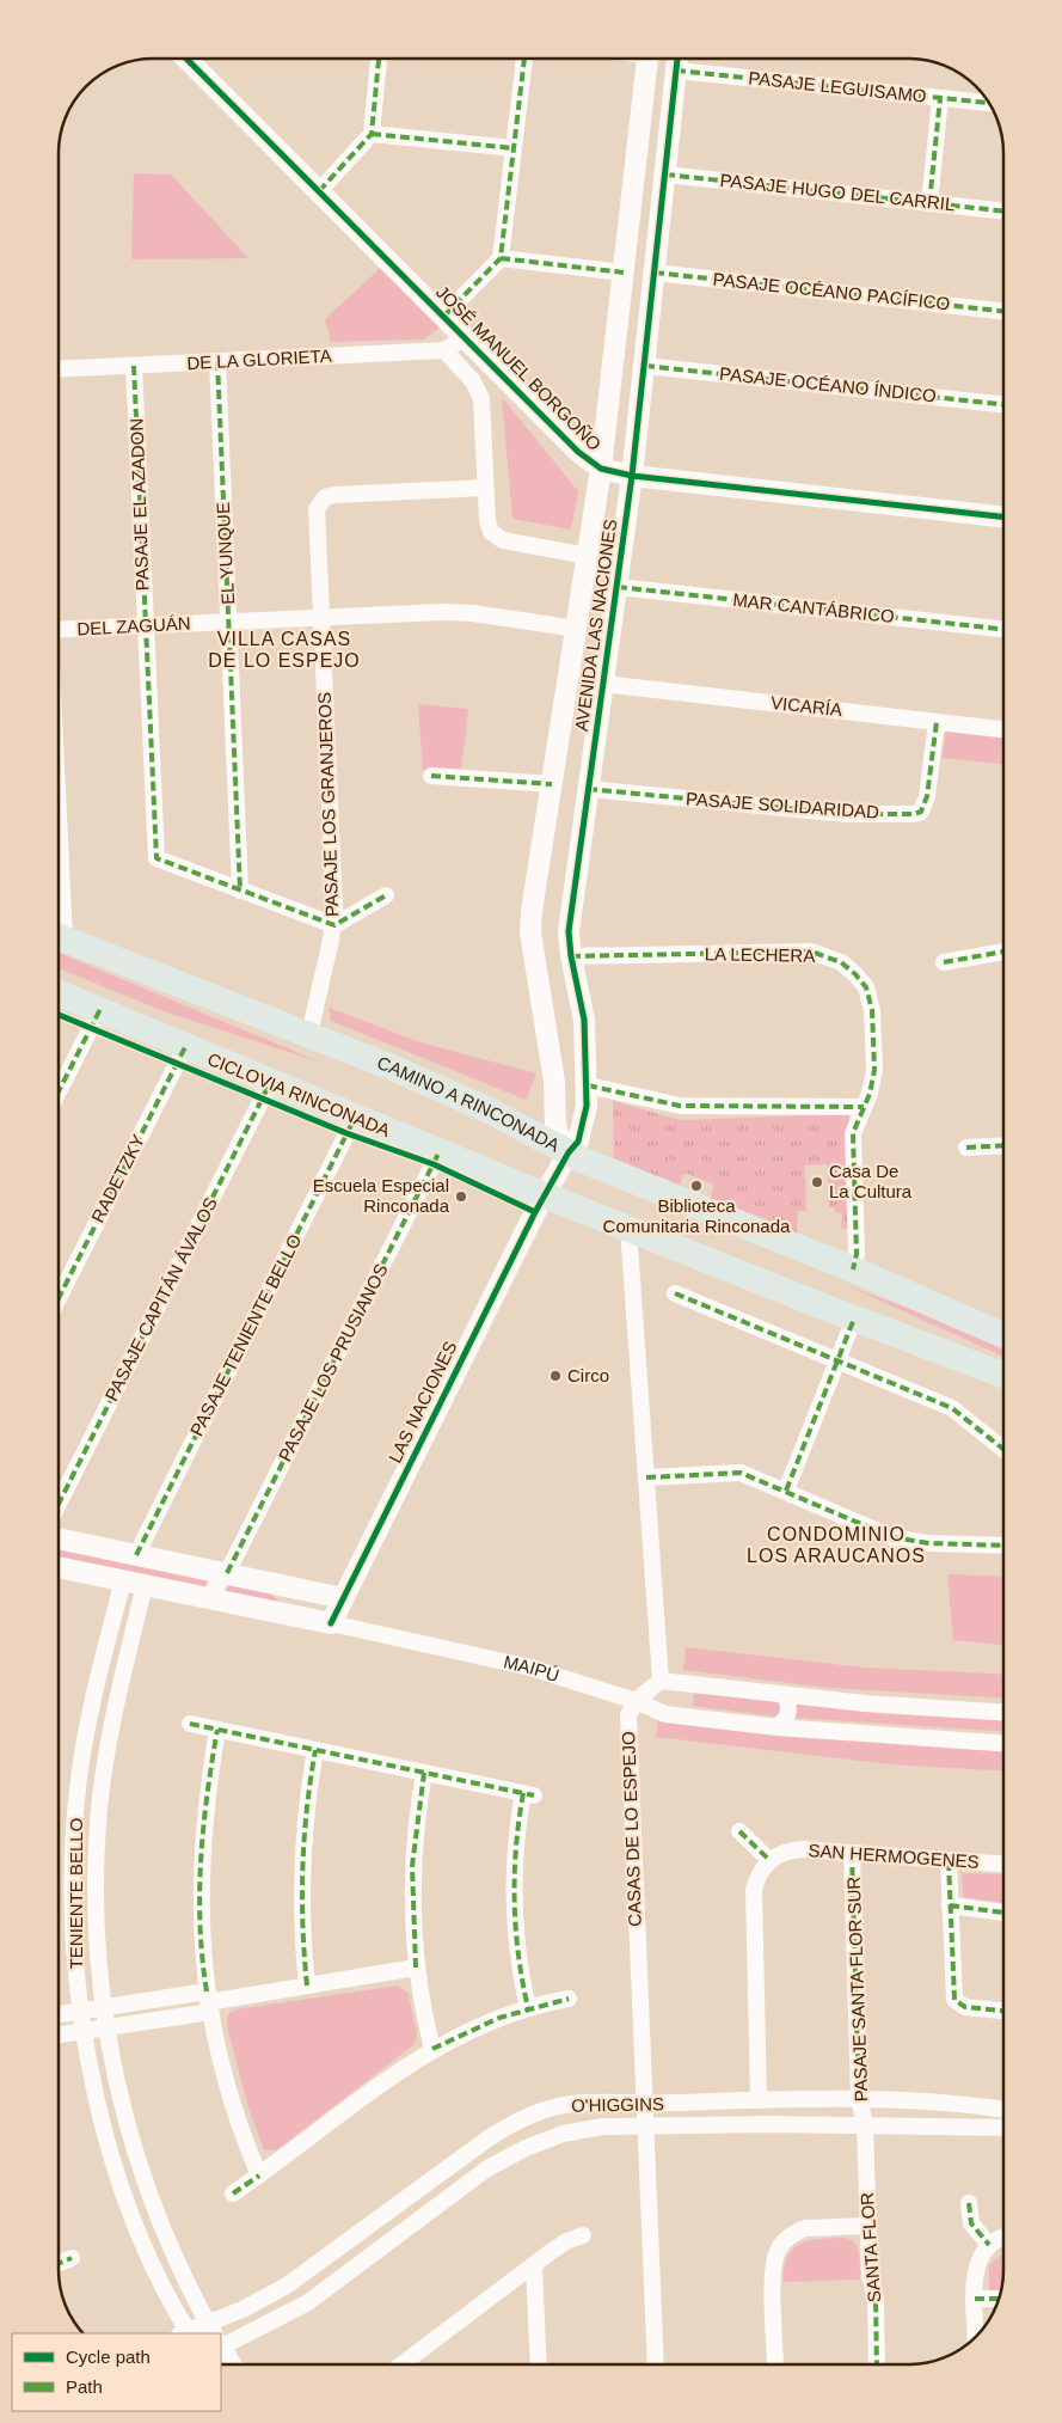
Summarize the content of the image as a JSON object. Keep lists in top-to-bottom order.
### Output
{
  "streets": {
    "main road": ["CAMINO A RINCONADA"],
    "street": [
      "PASAJE LEGUISAMO",
      "PASAJE HUGO DEL CARRIL",
      "PASAJE OCÉANO PACÍFICO",
      "DE LA GLORIETA",
      "JOSÉ MANUEL BORGOÑO",
      "PASAJE OCÉANO ÍNDICO",
      "PASAJE EL AZADON",
      "EL YUNQUE",
      "MAR CANTÁBRICO",
      "AVENIDA LAS NACIONES",
      "DEL ZAGUÁN",
      "VICARÍA",
      "PASAJE LOS GRANJEROS",
      "PASAJE SOLIDARIDAD",
      "LA LECHERA",
      "RADETZKY",
      "PASAJE CAPITÁN ÁVALOS",
      "PASAJE TENIENTE BELLO",
      "PASAJE LOS PRUSIANOS",
      "LAS NACIONES",
      "MAIPÚ",
      "CASAS DE LO ESPEJO",
      "SAN HERMOGENES",
      "TENIENTE BELLO",
      "PASAJE SANTA FLOR SUR",
      "O'HIGGINS",
      "SANTA FLOR"
    ],
    "cycle path": ["CICLOVIA RINCONADA"]
  },
  "crossings": [
    ["PASAJE LEGUISAMO", "AVENIDA LAS NACIONES"],
    ["PASAJE HUGO DEL CARRIL", "AVENIDA LAS NACIONES"],
    ["PASAJE OCÉANO PACÍFICO", "AVENIDA LAS NACIONES"],
    ["DE LA GLORIETA", "JOSÉ MANUEL BORGOÑO"],
    ["DE LA GLORIETA", "PASAJE EL AZADON"],
    ["DE LA GLORIETA", "EL YUNQUE"],
    ["JOSÉ MANUEL BORGOÑO", "AVENIDA LAS NACIONES"],
    ["PASAJE OCÉANO ÍNDICO", "AVENIDA LAS NACIONES"],
    ["PASAJE EL AZADON", "EL YUNQUE"],
    ["PASAJE EL AZADON", "DEL ZAGUÁN"],
    ["EL YUNQUE", "DEL ZAGUÁN"],
    ["MAR CANTÁBRICO", "AVENIDA LAS NACIONES"],
    ["AVENIDA LAS NACIONES", "DEL ZAGUÁN"],
    ["AVENIDA LAS NACIONES", "VICARÍA"],
    ["AVENIDA LAS NACIONES", "PASAJE SOLIDARIDAD"],
    ["AVENIDA LAS NACIONES", "LA LECHERA"],
    ["AVENIDA LAS NACIONES", "CAMINO A RINCONADA"],
    ["AVENIDA LAS NACIONES", "LAS NACIONES"],
    ["DEL ZAGUÁN", "PASAJE LOS GRANJEROS"],
    ["VICARÍA", "PASAJE SOLIDARIDAD"],
    ["PASAJE LOS GRANJEROS", "CAMINO A RINCONADA"],
    ["LA LECHERA", "CAMINO A RINCONADA"],
    ["PASAJE LOS PRUSIANOS", "MAIPÚ"],
    ["LAS NACIONES", "MAIPÚ"],
    ["MAIPÚ", "CASAS DE LO ESPEJO"],
    ["MAIPÚ", "TENIENTE BELLO"],
    ["CASAS DE LO ESPEJO", "O'HIGGINS"],
    ["SAN HERMOGENES", "PASAJE SANTA FLOR SUR"],
    ["PASAJE SANTA FLOR SUR", "O'HIGGINS"],
    ["PASAJE SANTA FLOR SUR", "SANTA FLOR"],
    ["O'HIGGINS", "SANTA FLOR"]
  ],
  "districts": ["VILLA CASAS DE LO ESPEJO", "CONDOMINIO LOS ARAUCANOS"],
  "places": [
    "Casa De La Cultura",
    "Biblioteca Comunitaria Rinconada",
    "Escuela Especial Rinconada",
    "Circo"
  ],
  "legend": ["Cycle path", "Path"]
}
